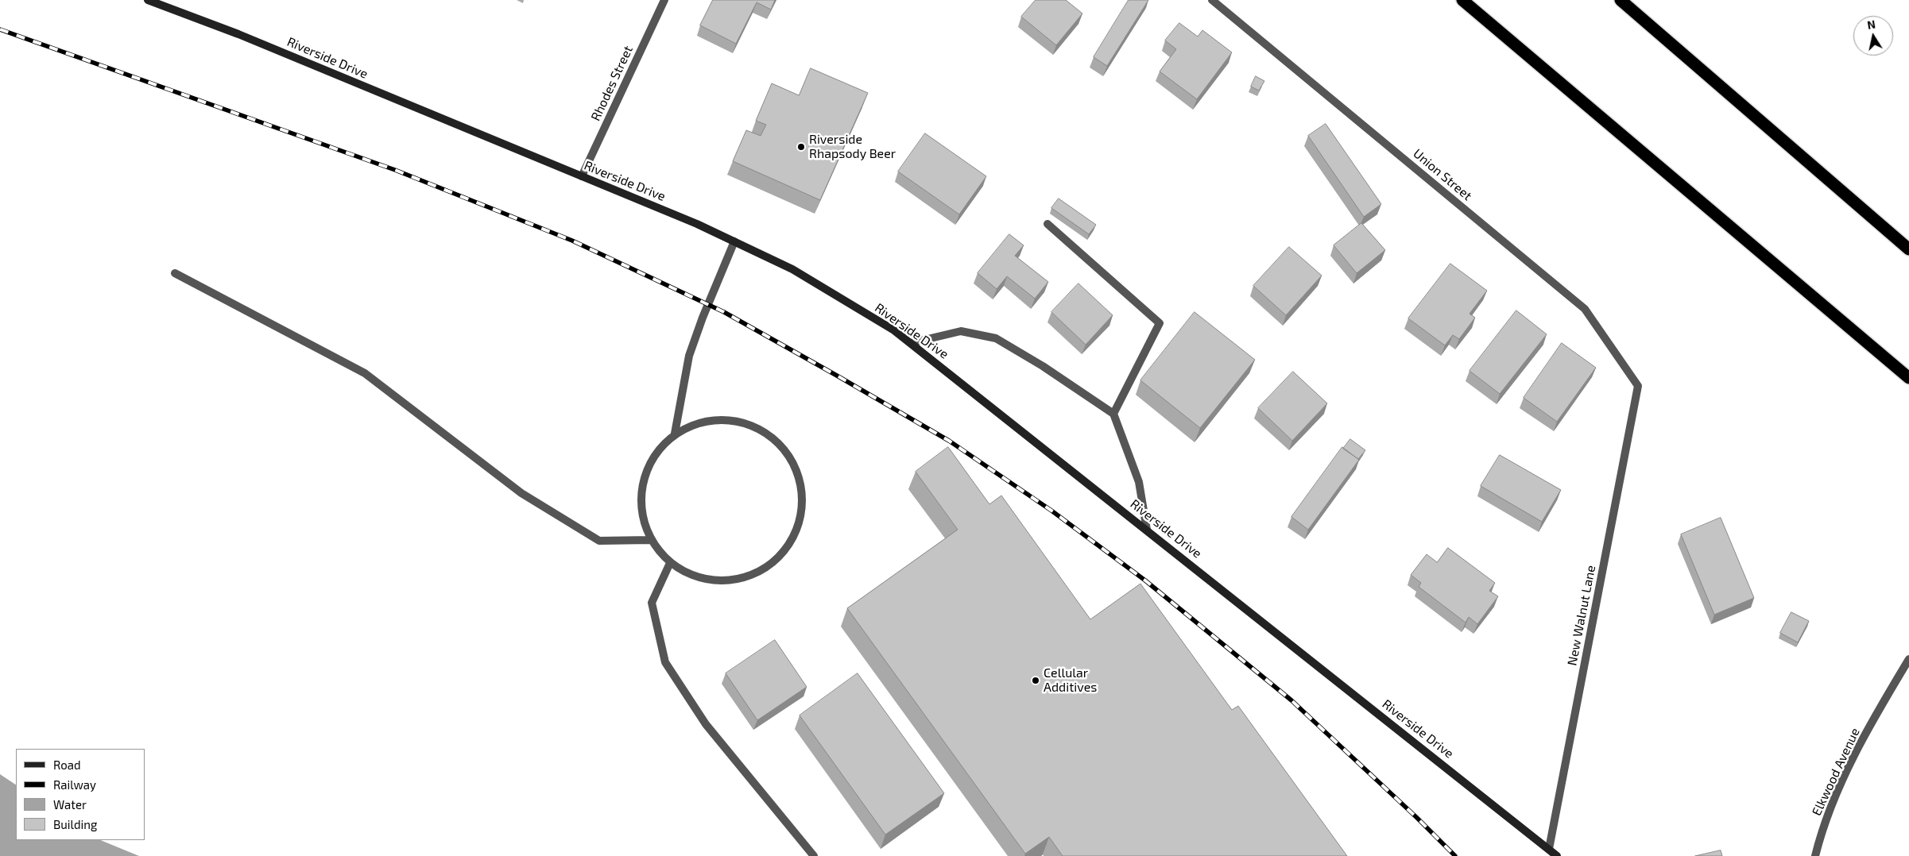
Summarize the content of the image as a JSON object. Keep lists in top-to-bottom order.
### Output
{
  "streets": {
    "main road": ["Riverside Drive"],
    "street": [
      "Rhodes Street",
      "Union Street",
      "New Walnut Lane",
      "Elkwood Avenue"
    ]
  },
  "crossings": [
    ["Riverside Drive", "Rhodes Street"],
    ["Riverside Drive", "New Walnut Lane"],
    ["Union Street", "New Walnut Lane"]
  ],
  "places": ["Riverside Rhapsody Beer", "Cellular Additives"],
  "legend": [
    "Road",
    "Railway",
    "Water",
    "Building"
  ],
  "north": "top"
}
